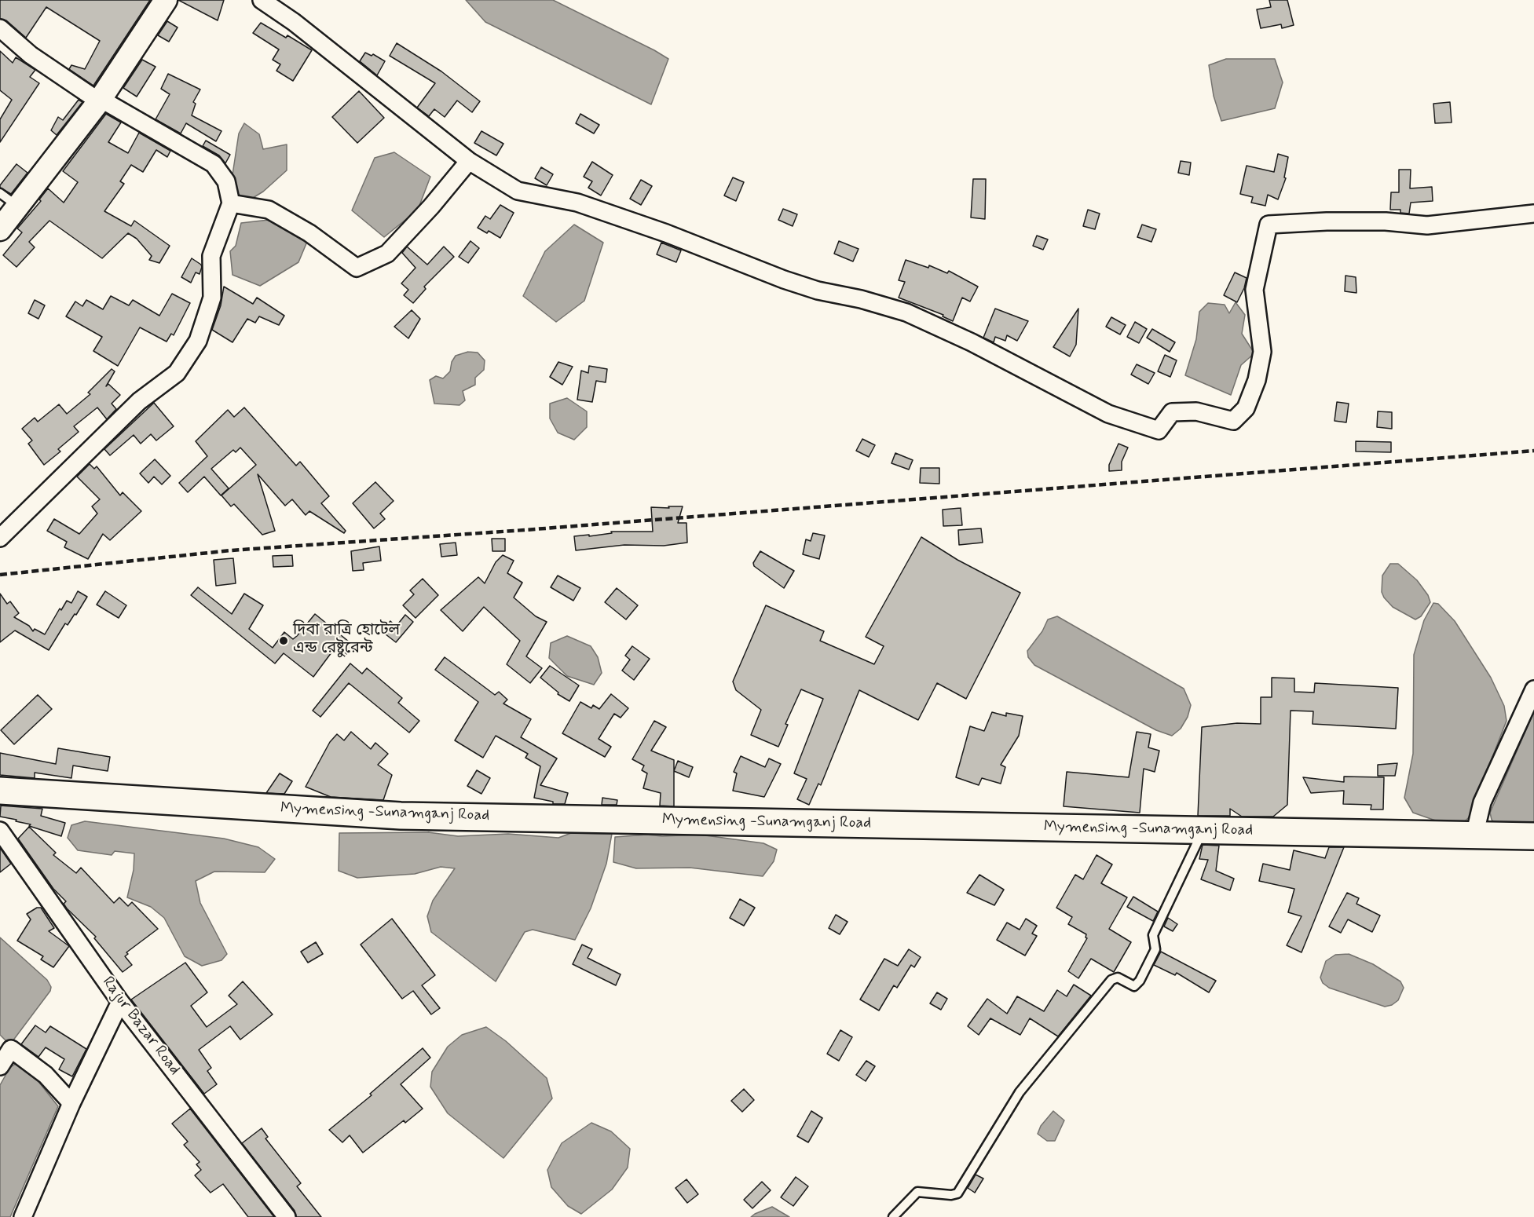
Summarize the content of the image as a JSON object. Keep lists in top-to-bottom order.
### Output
{
  "streets": {
    "main road": ["Mymensing -Sunamganj Road"],
    "street": ["Rajur Bazar Road"]
  },
  "places": ["দিবা রাত্রি হোটেল এন্ড রেষ্টুরেন্ট"]
}
